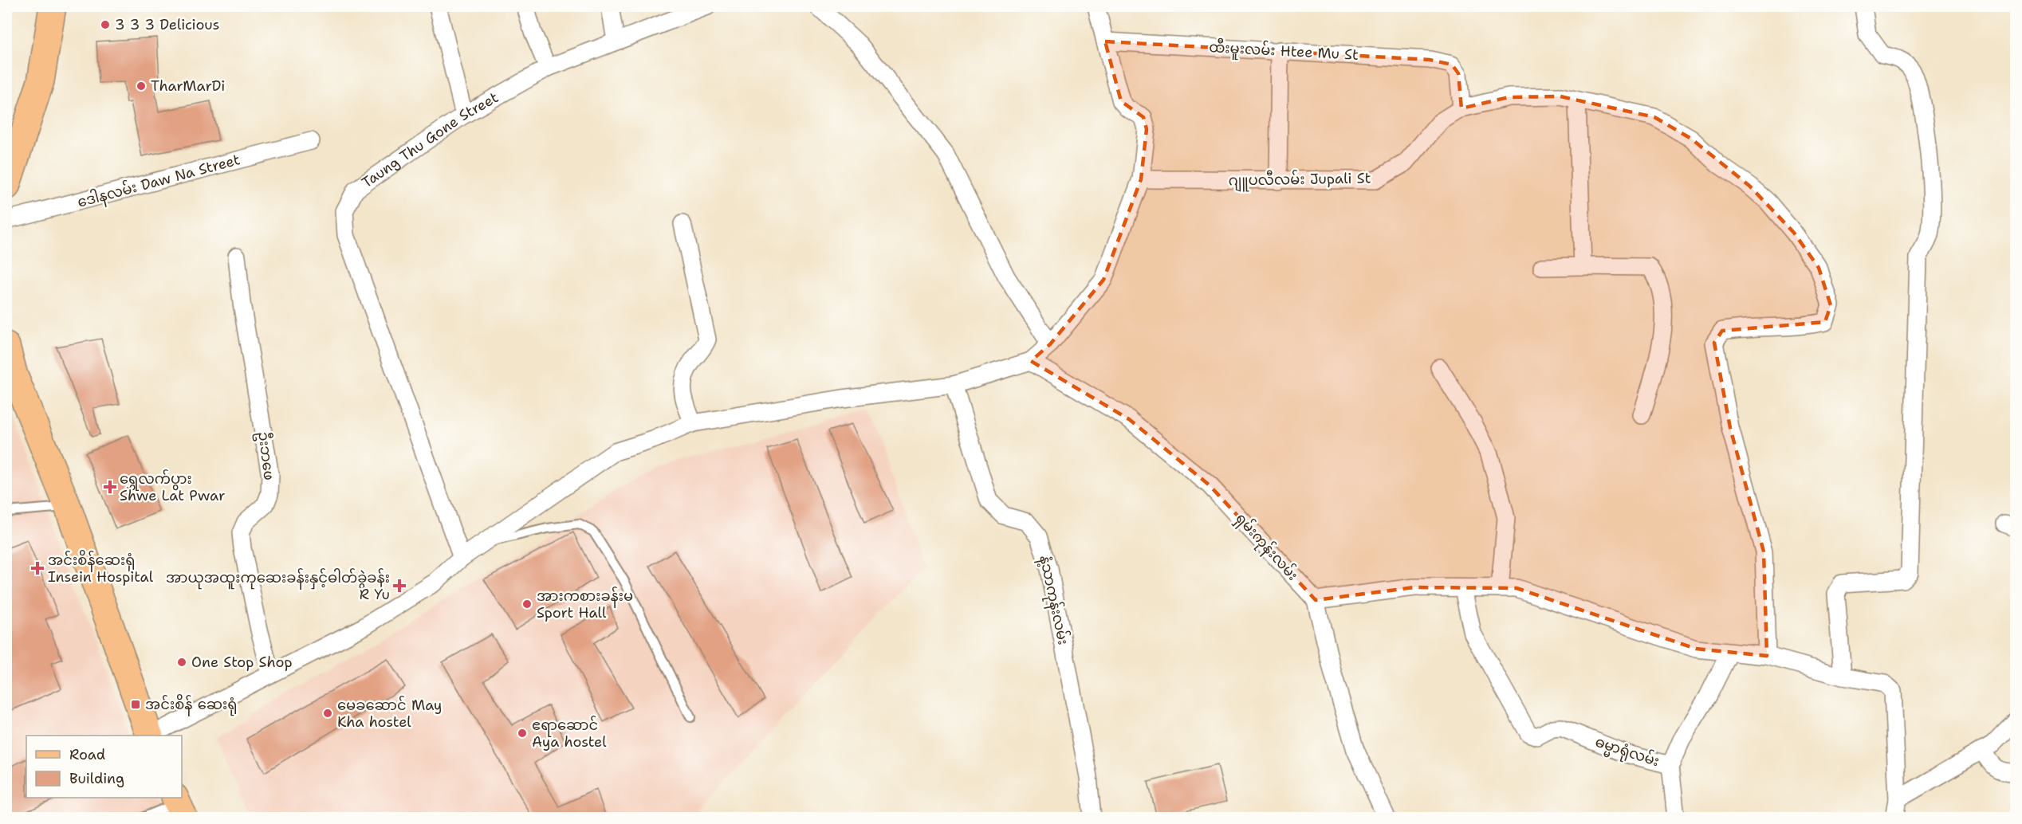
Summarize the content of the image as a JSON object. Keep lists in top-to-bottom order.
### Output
{
  "streets": {
    "street": [
      "ထီးမူးလမ်း Htee Mu St",
      "Taung Thu Gone Street",
      "ဂျူပလီလမ်း Jupali St",
      "ဒေါနလမ်း Daw Na Street",
      "ဦးဘဖေ",
      "ရှမ်းကုန်းလမ်း",
      "နံ့သာကုန်းလမ်း",
      "ဓမ္မာရုံလမ်း"
    ]
  },
  "crossings": [
    ["ထီးမူးလမ်း Htee Mu St", "ဂျူပလီလမ်း Jupali St"]
  ],
  "places": {
    "other": [
      "3 3 3 Delicious",
      "TharMarDi",
      "အားကစားခန်းမ Sport Hall",
      "One Stop Shop",
      "မေခဆောင် May Kha hostel",
      "ဧရာဆောင် Aya hostel"
    ],
    "health": ["ရွှေလက်ပွား Shwe Lat Pwar", "အင်းစိန်ဆေးရုံ Insein Hospital", "အာယုအထူးကုဆေးခန်းနှင့်ဓါတ်ခွဲခန်း R Yu"],
    "transit": ["အင်းစိန် ဆေးရုံ"]
  },
  "legend": ["Road", "Building"]
}
